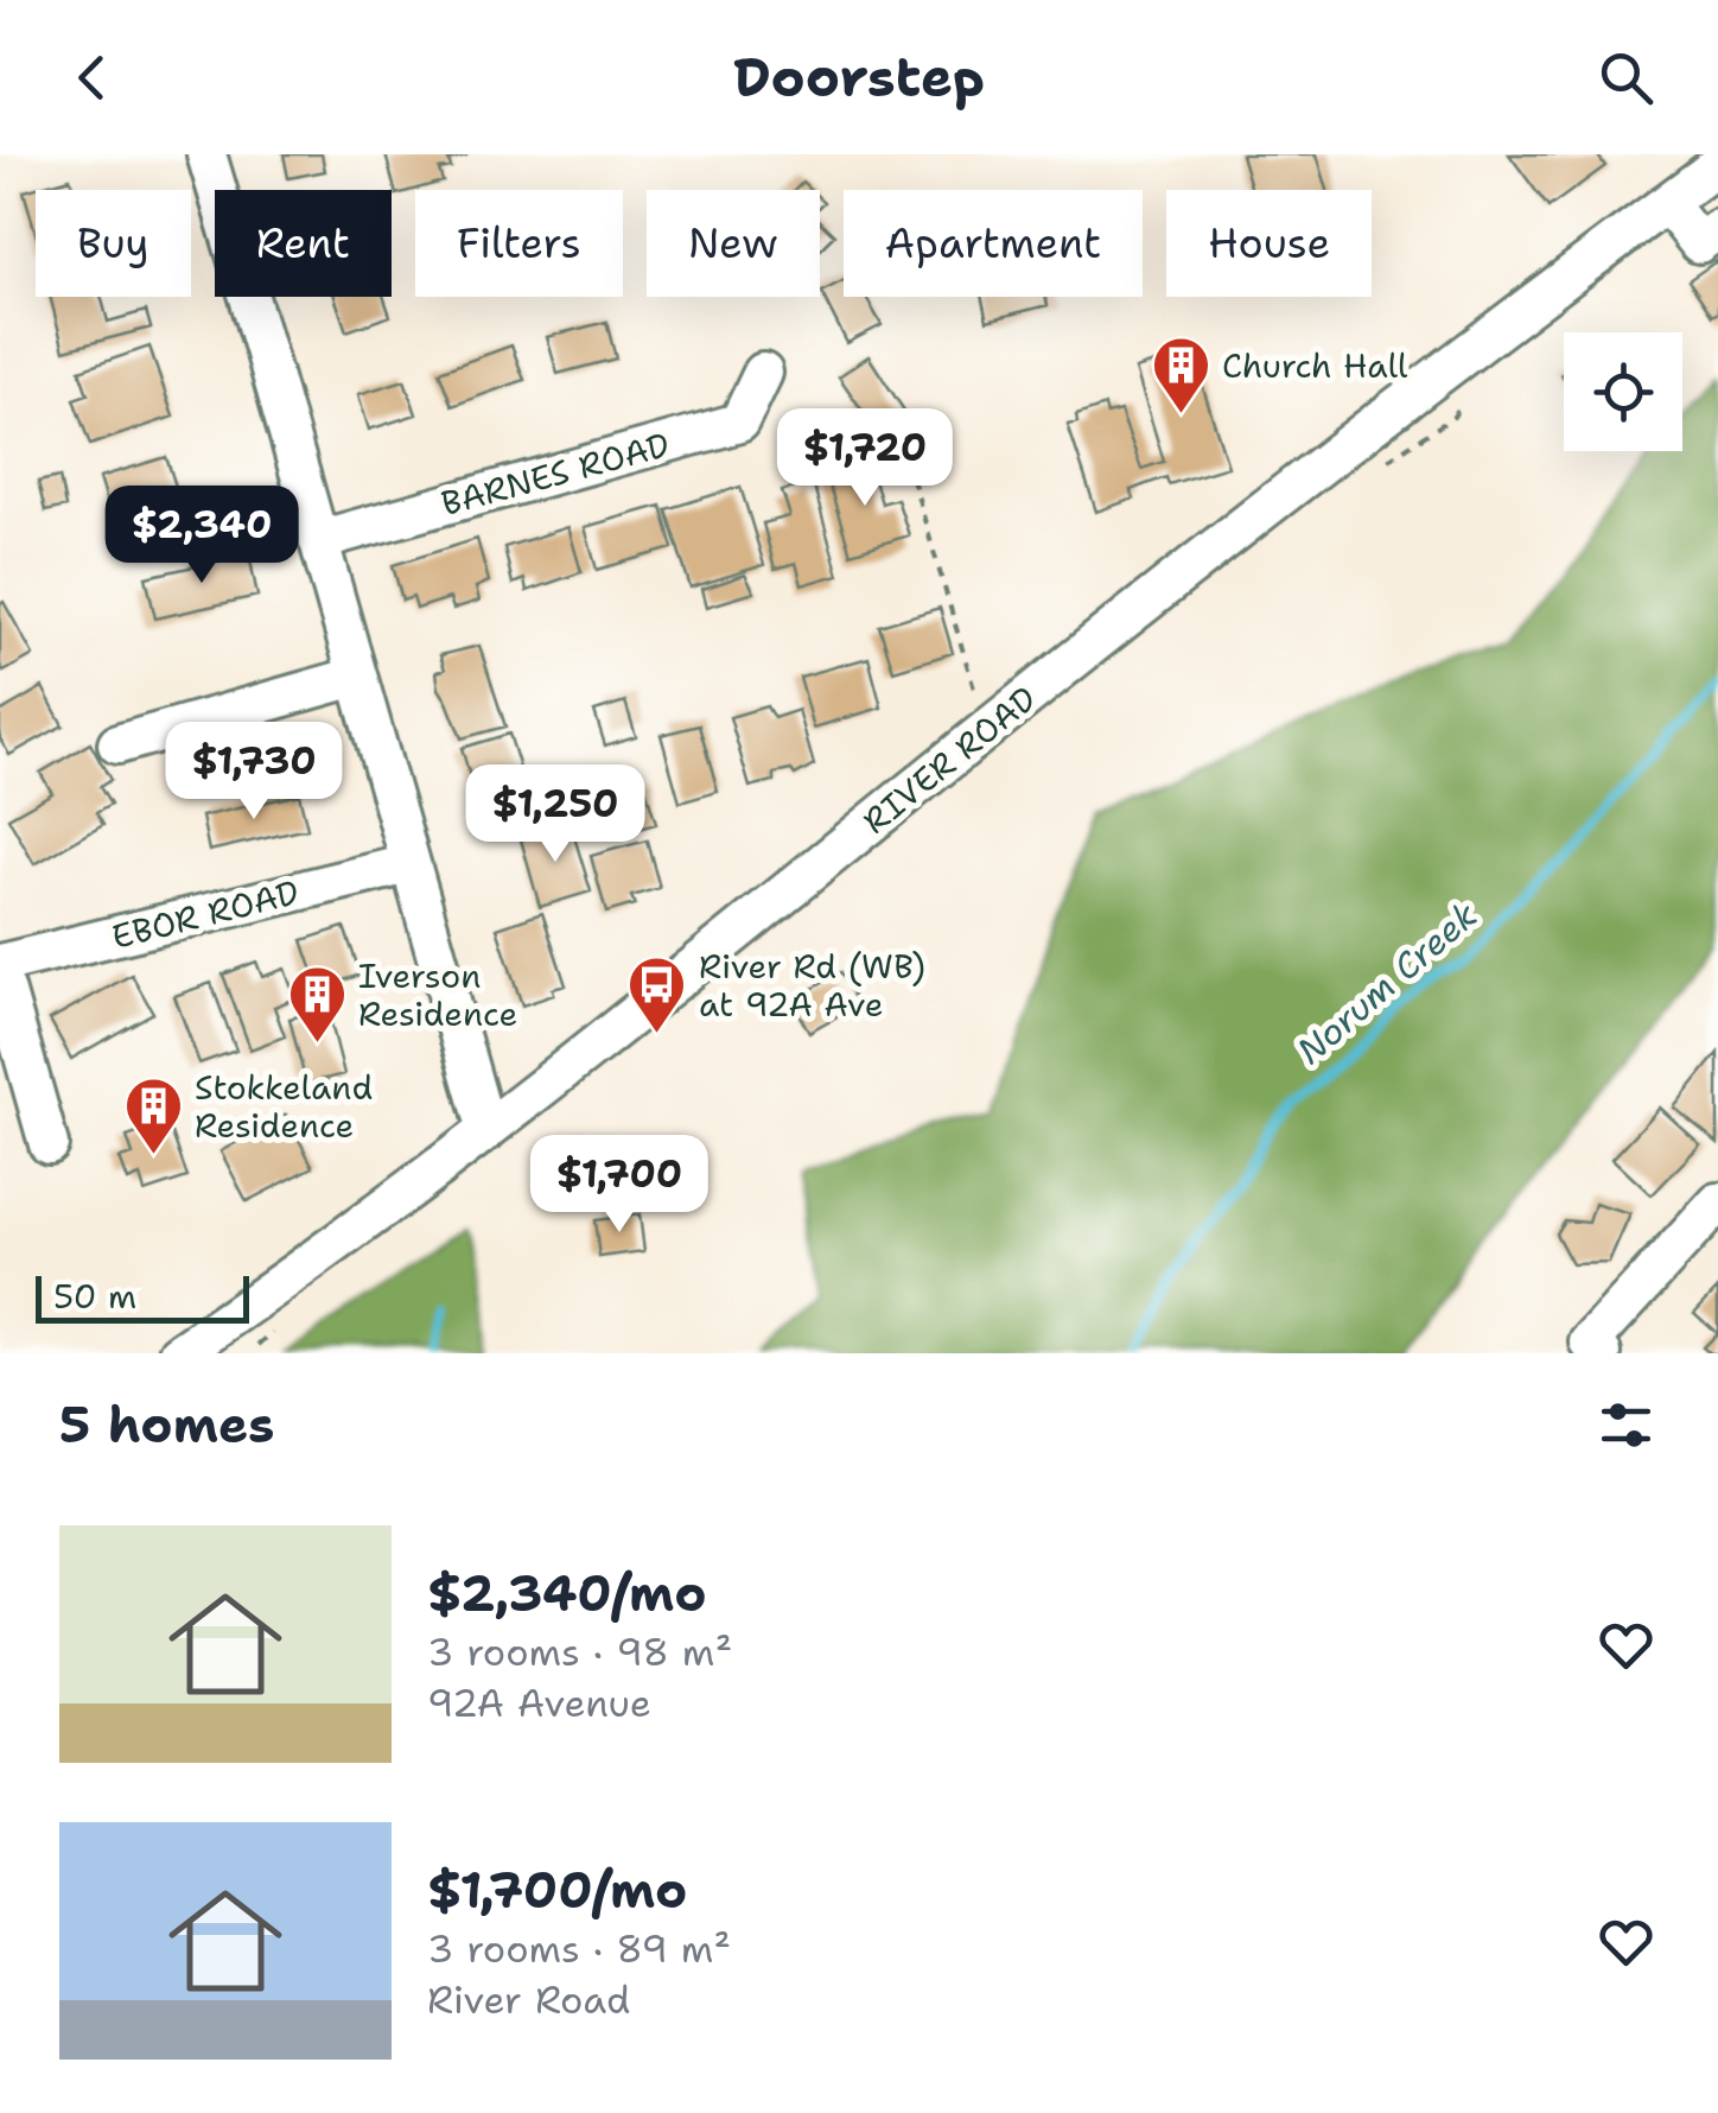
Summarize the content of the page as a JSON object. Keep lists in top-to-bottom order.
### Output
{
  "streets": {
    "street": ["BARNES ROAD", "RIVER ROAD", "EBOR ROAD"]
  },
  "water": ["Norum Creek"],
  "places": {
    "building": ["Church Hall", "Iverson Residence", "Stokkeland Residence"],
    "bus stop": ["River Rd (WB) at 92A Ave"]
  },
  "scale_bar": "50 m",
  "page": {
    "header": "Doorstep",
    "chip": [
      "Buy",
      "Rent",
      "Filters",
      "New",
      "Apartment",
      "House"
    ],
    "price": [
      "$1,720",
      "$2,340",
      "$1,730",
      "$1,250",
      "$1,700"
    ],
    "scale": "50 m",
    "heading": "5 homes",
    "list": [
      {
        "name": "$2,340/mo",
        "note": "3 rooms · 98 m² · 92A Avenue"
      },
      {
        "name": "$1,700/mo",
        "note": "3 rooms · 89 m² · River Road"
      }
    ]
  }
}
